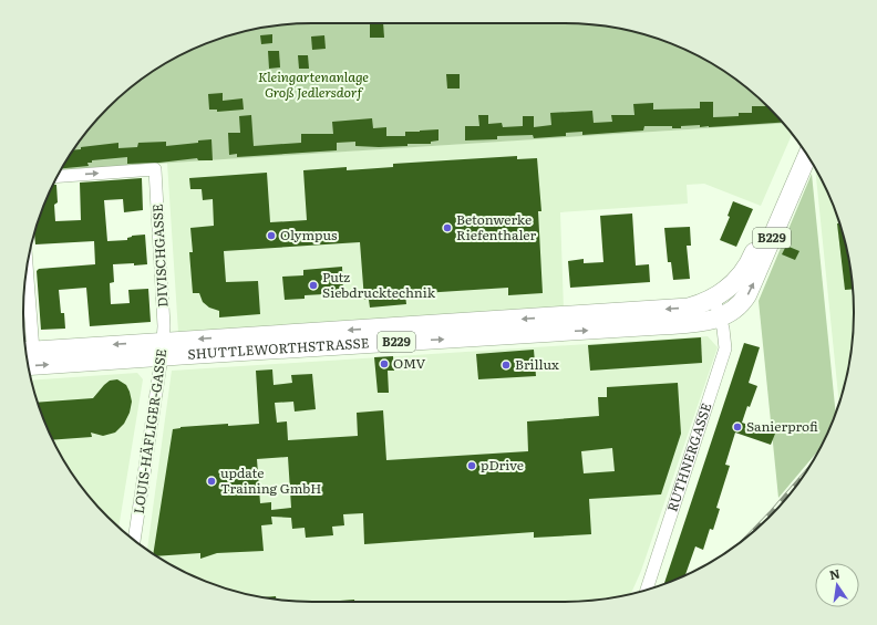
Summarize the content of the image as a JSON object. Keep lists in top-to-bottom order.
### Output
{
  "streets": {
    "main road": ["B229", "SHUTTLEWORTHSTRASSE"],
    "street": ["DIVISCHGASSE", "LOUIS-HÄFLIGER-GASSE", "RUTHNERGASSE"]
  },
  "crossings": [
    ["B229", "SHUTTLEWORTHSTRASSE"],
    ["B229", "RUTHNERGASSE"],
    ["DIVISCHGASSE", "SHUTTLEWORTHSTRASSE"],
    ["DIVISCHGASSE", "LOUIS-HÄFLIGER-GASSE"],
    ["SHUTTLEWORTHSTRASSE", "LOUIS-HÄFLIGER-GASSE"],
    ["SHUTTLEWORTHSTRASSE", "RUTHNERGASSE"]
  ],
  "parks": ["Kleingartenanlage Groß Jedlersdorf"],
  "places": [
    "Betonwerke Riefenthaler",
    "Olympus",
    "Putz Siebdrucktechnik",
    "OMV",
    "Brillux",
    "Sanierprofi",
    "pDrive",
    "update Training GmbH"
  ],
  "north": "top"
}
